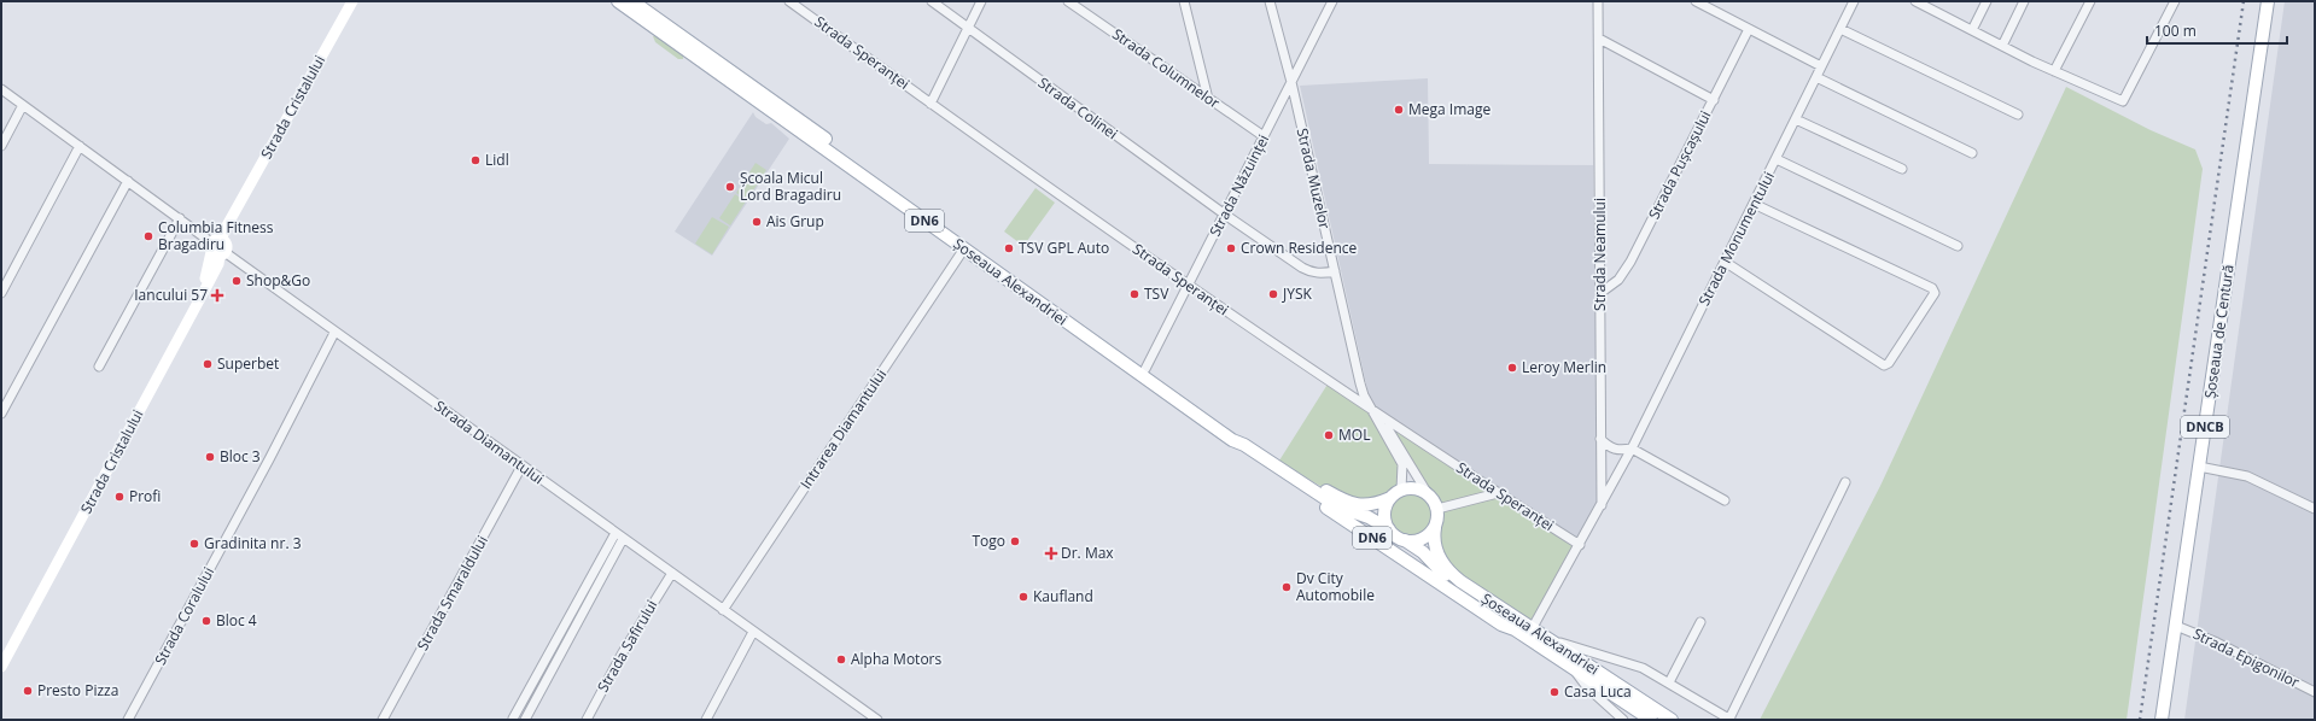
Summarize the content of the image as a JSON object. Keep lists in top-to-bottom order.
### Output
{
  "streets": {
    "main road": [
      "DN6",
      "Șoseaua Alexandriei",
      "Șoseaua de Centură",
      "DNCB"
    ],
    "street": [
      "Strada Speranței",
      "Strada Columnelor",
      "Strada Cristalului",
      "Strada Colinei",
      "Strada Pușcașului",
      "Strada Muzelor",
      "Strada Năzuinței",
      "Strada Monumentului",
      "Strada Neamului",
      "Intrarea Diamantului",
      "Strada Diamantului",
      "Strada Smaraldului",
      "Strada Coralului",
      "Strada Safirului",
      "Strada Epigonilor"
    ]
  },
  "crossings": [
    ["Strada Speranței", "Strada Muzelor"],
    ["Strada Speranței", "Strada Năzuinței"],
    ["Strada Speranței", "Strada Monumentului"],
    ["Strada Columnelor", "Strada Năzuinței"],
    ["Strada Cristalului", "Strada Diamantului"],
    ["Strada Colinei", "Strada Muzelor"],
    ["Strada Colinei", "Strada Năzuinței"],
    ["Strada Pușcașului", "Strada Neamului"],
    ["Strada Muzelor", "Strada Năzuinței"],
    ["Strada Năzuinței", "Șoseaua Alexandriei"],
    ["DN6", "Șoseaua Alexandriei"],
    ["Strada Monumentului", "Strada Neamului"],
    ["Strada Monumentului", "Șoseaua Alexandriei"],
    ["Șoseaua Alexandriei", "Intrarea Diamantului"],
    ["Șoseaua de Centură", "Strada Epigonilor"],
    ["Intrarea Diamantului", "Strada Diamantului"],
    ["Strada Diamantului", "Strada Smaraldului"],
    ["Strada Diamantului", "Strada Coralului"],
    ["Strada Diamantului", "Strada Safirului"]
  ],
  "places": {
    "other": [
      "Mega Image",
      "Lidl",
      "Școala Micul Lord Bragadiru",
      "Ais Grup",
      "Columbia Fitness Bragadiru",
      "TSV GPL Auto",
      "Crown Residence",
      "Shop&Go",
      "TSV",
      "JYSK",
      "Superbet",
      "Leroy Merlin",
      "MOL",
      "Bloc 3",
      "Profi",
      "Togo",
      "Gradinita nr. 3",
      "Dv City Automobile",
      "Kaufland",
      "Bloc 4",
      "Alpha Motors",
      "Presto Pizza",
      "Casa Luca"
    ],
    "health": ["Iancului 57", "Dr. Max"]
  },
  "scale_bar": "100 m"
}
